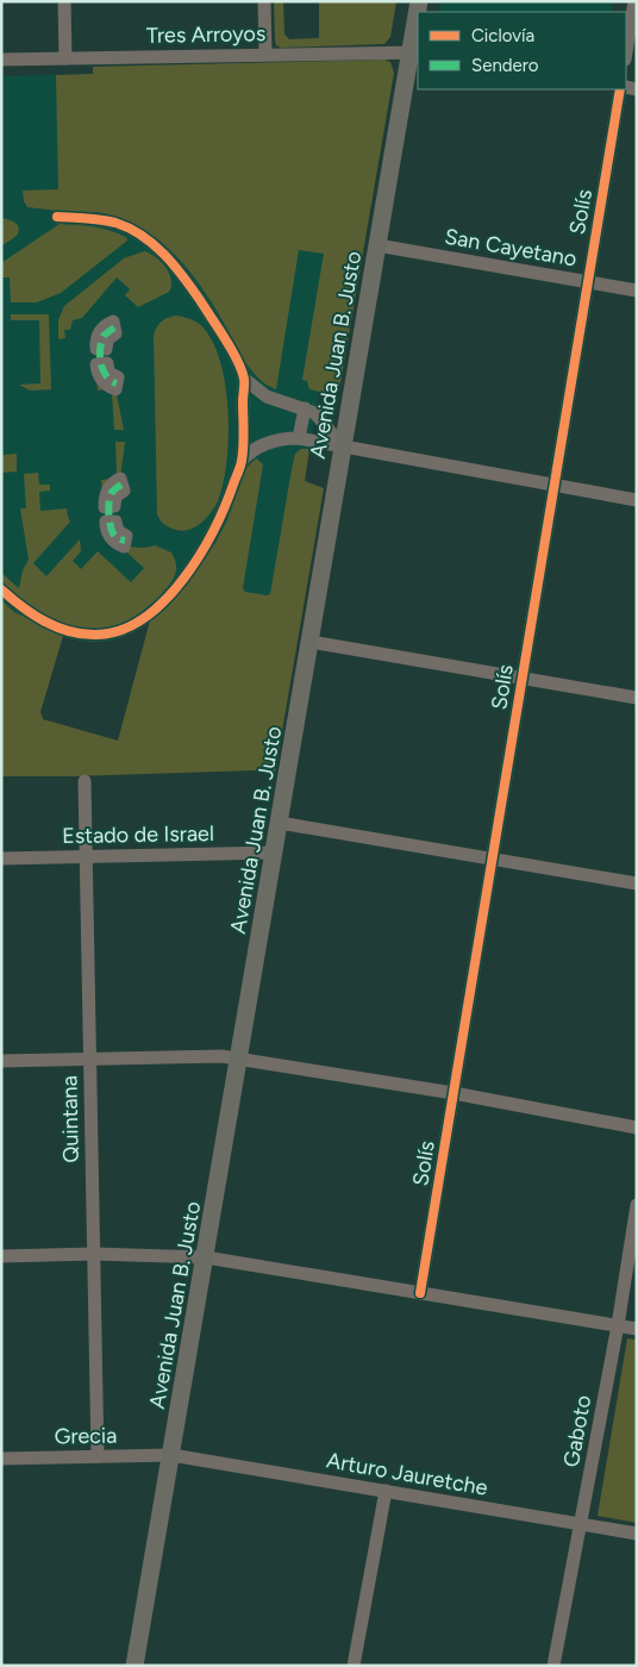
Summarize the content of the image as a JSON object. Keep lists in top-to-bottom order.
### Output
{
  "streets": {
    "main road": ["Avenida Juan B. Justo"],
    "street": [
      "Tres Arroyos",
      "Solís",
      "San Cayetano",
      "Estado de Israel",
      "Quintana",
      "Gaboto",
      "Grecia",
      "Arturo Jauretche"
    ]
  },
  "crossings": [
    ["Tres Arroyos", "Avenida Juan B. Justo"],
    ["Solís", "San Cayetano"],
    ["San Cayetano", "Avenida Juan B. Justo"],
    ["Avenida Juan B. Justo", "Estado de Israel"],
    ["Avenida Juan B. Justo", "Grecia"],
    ["Avenida Juan B. Justo", "Arturo Jauretche"],
    ["Estado de Israel", "Quintana"],
    ["Quintana", "Grecia"],
    ["Gaboto", "Arturo Jauretche"],
    ["Grecia", "Arturo Jauretche"]
  ],
  "legend": ["Ciclovía", "Sendero"]
}
